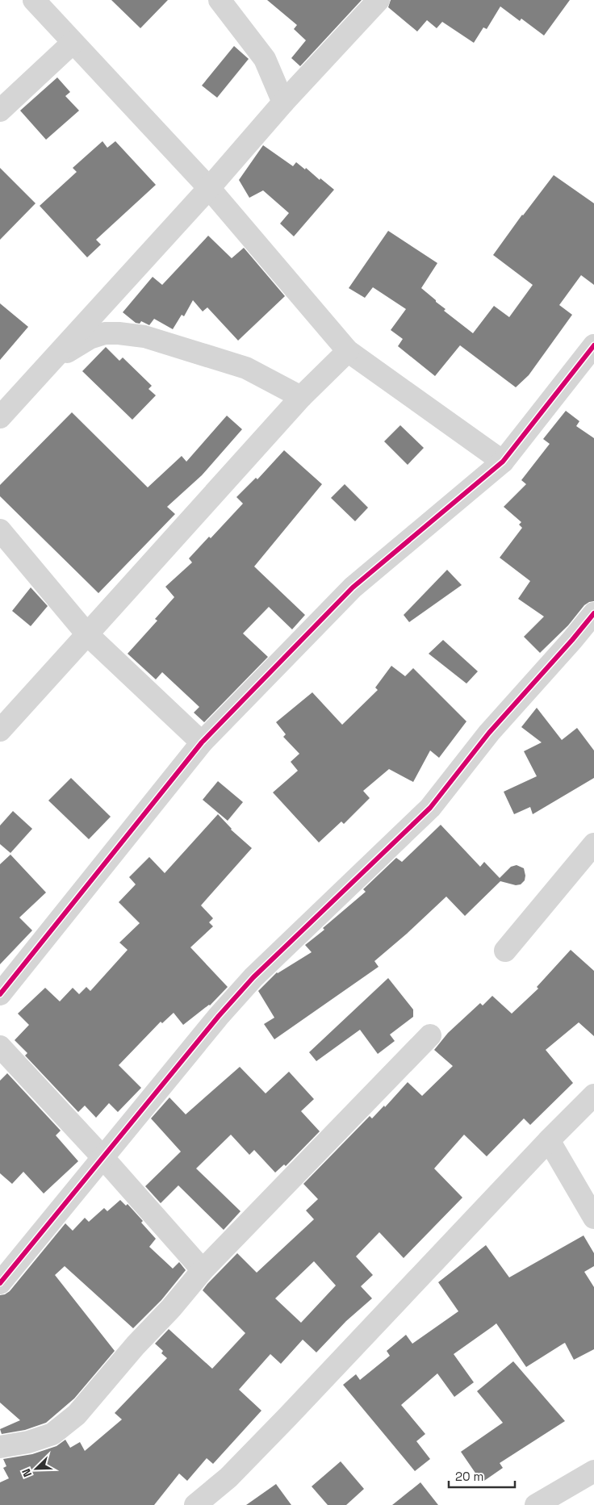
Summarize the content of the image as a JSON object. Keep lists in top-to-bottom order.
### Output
{
  "scale_bar": "20 m",
  "north": "bottom left"
}
